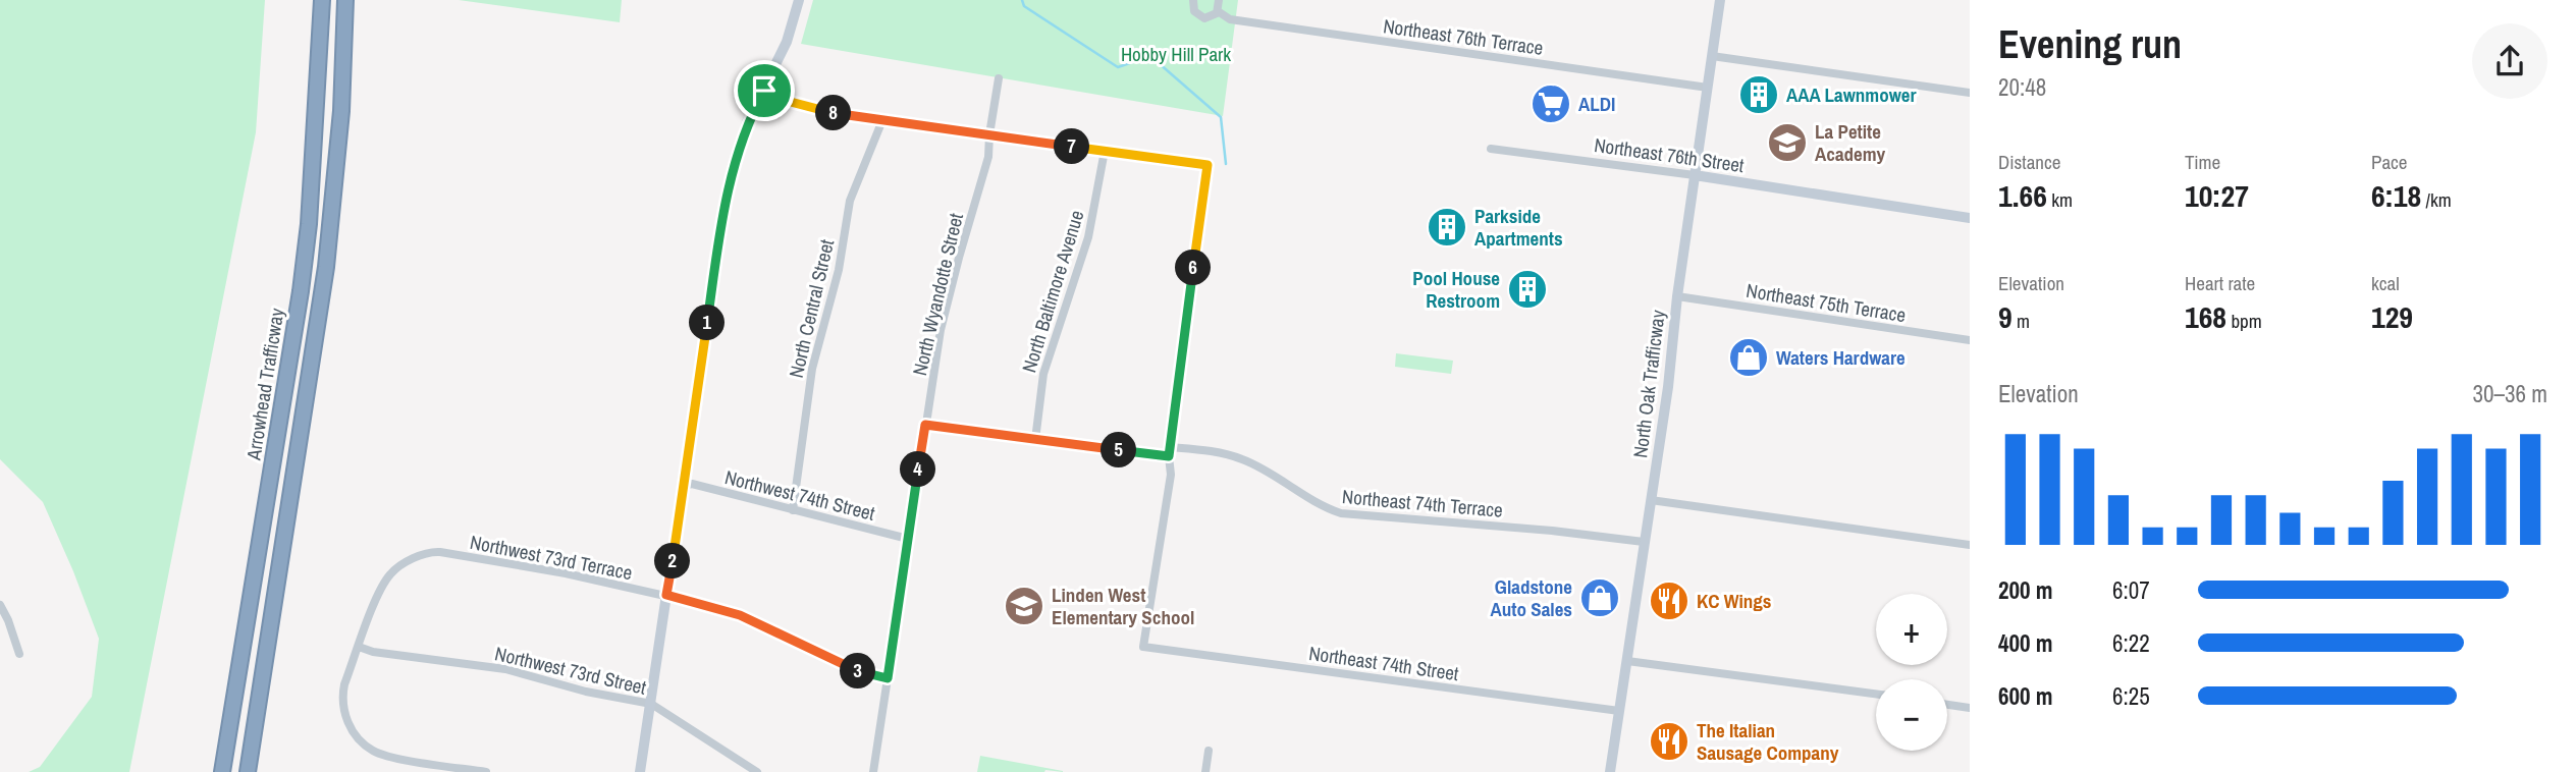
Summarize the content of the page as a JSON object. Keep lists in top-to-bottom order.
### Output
{
  "streets": {
    "highway": ["Arrowhead Trafficway"],
    "street": [
      "Northeast 76th Terrace",
      "Northeast 76th Street",
      "North Baltimore Avenue",
      "North Wyandotte Street",
      "Northeast 75th Terrace",
      "North Central Street",
      "North Oak Trafficway",
      "Northwest 74th Street",
      "Northeast 74th Terrace",
      "Northwest 73rd Terrace",
      "Northeast 74th Street",
      "Northwest 73rd Street"
    ]
  },
  "crossings": [
    ["Northeast 76th Terrace", "North Oak Trafficway"],
    ["Northeast 76th Street", "North Oak Trafficway"],
    ["North Baltimore Avenue", "Northeast 74th Terrace"],
    ["North Wyandotte Street", "Northwest 74th Street"],
    ["North Wyandotte Street", "Northeast 74th Terrace"],
    ["North Wyandotte Street", "Northwest 73rd Terrace"],
    ["Northeast 75th Terrace", "North Oak Trafficway"],
    ["North Central Street", "Northwest 74th Street"],
    ["North Oak Trafficway", "Northeast 74th Terrace"],
    ["North Oak Trafficway", "Northeast 74th Street"],
    ["Northeast 74th Terrace", "Northeast 74th Street"],
    ["Northwest 73rd Terrace", "Northwest 73rd Street"]
  ],
  "parks": ["Hobby Hill Park"],
  "places": {
    "building": ["AAA Lawnmower", "Parkside Apartments", "Pool House Restroom"],
    "supermarket": ["ALDI"],
    "school or university": ["La Petite Academy", "Linden West Elementary School"],
    "shop": ["Waters Hardware", "Gladstone Auto Sales"],
    "restaurant": ["KC Wings", "The Italian Sausage Company"]
  },
  "page": {
    "heading": ["Evening run", "20:48"],
    "pins": [
      "8",
      "7",
      "6",
      "1",
      "5",
      "4",
      "2",
      "3"
    ],
    "stats": [
      ["Distance", "1.66 km"],
      ["Time", "10:27"],
      ["Pace", "6:18 /km"],
      ["Elevation", "9 m"],
      ["Heart rate", "168 bpm"],
      ["kcal", "129"]
    ],
    "chart": ["Elevation", "30–36 m"],
    "list": [
      {
        "name": "200 m",
        "note": "6:07"
      },
      {
        "name": "400 m",
        "note": "6:22"
      },
      {
        "name": "600 m",
        "note": "6:25"
      }
    ],
    "map_buttons": ["+", "−"]
  }
}
